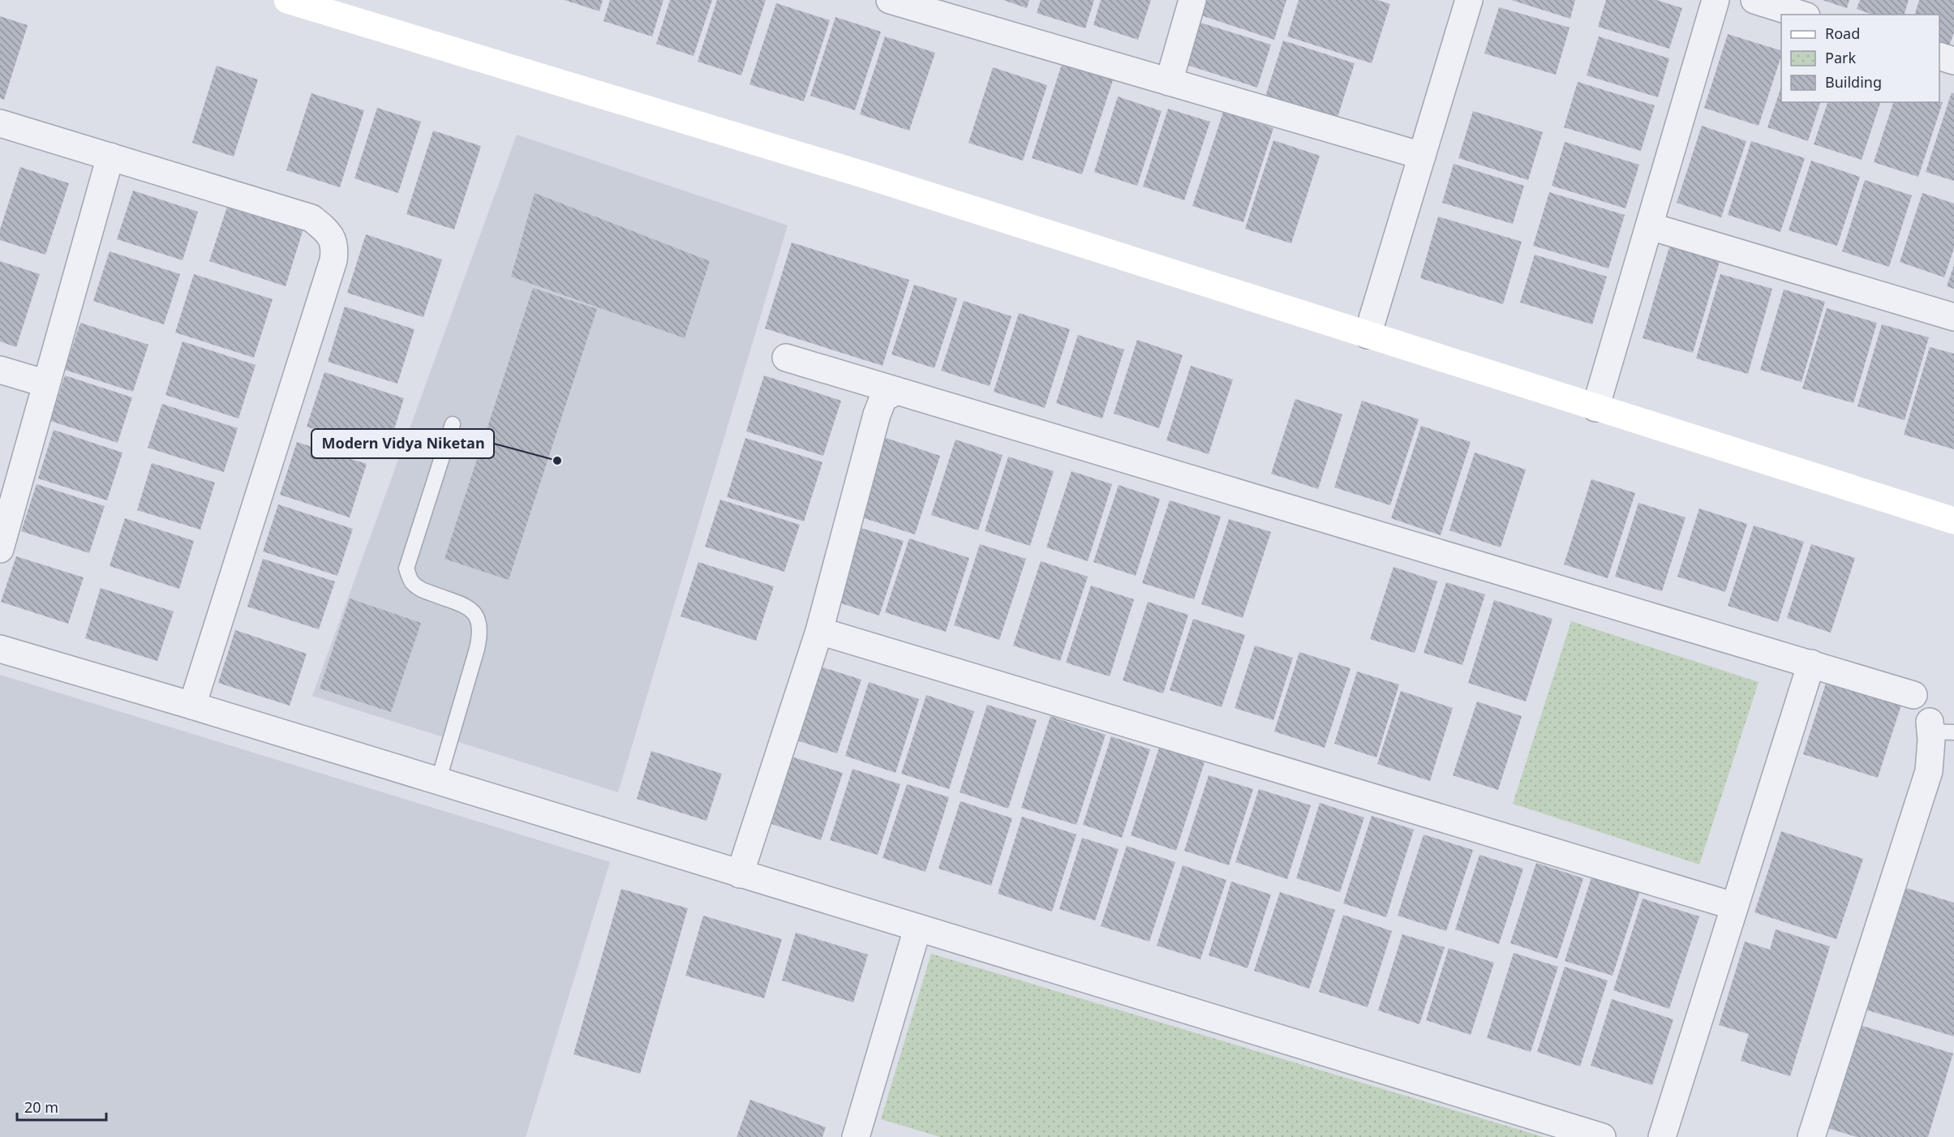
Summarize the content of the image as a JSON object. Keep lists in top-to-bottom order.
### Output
{
  "places": ["Modern Vidya Niketan"],
  "legend": ["Road", "Park", "Building"],
  "scale_bar": "20 m"
}
